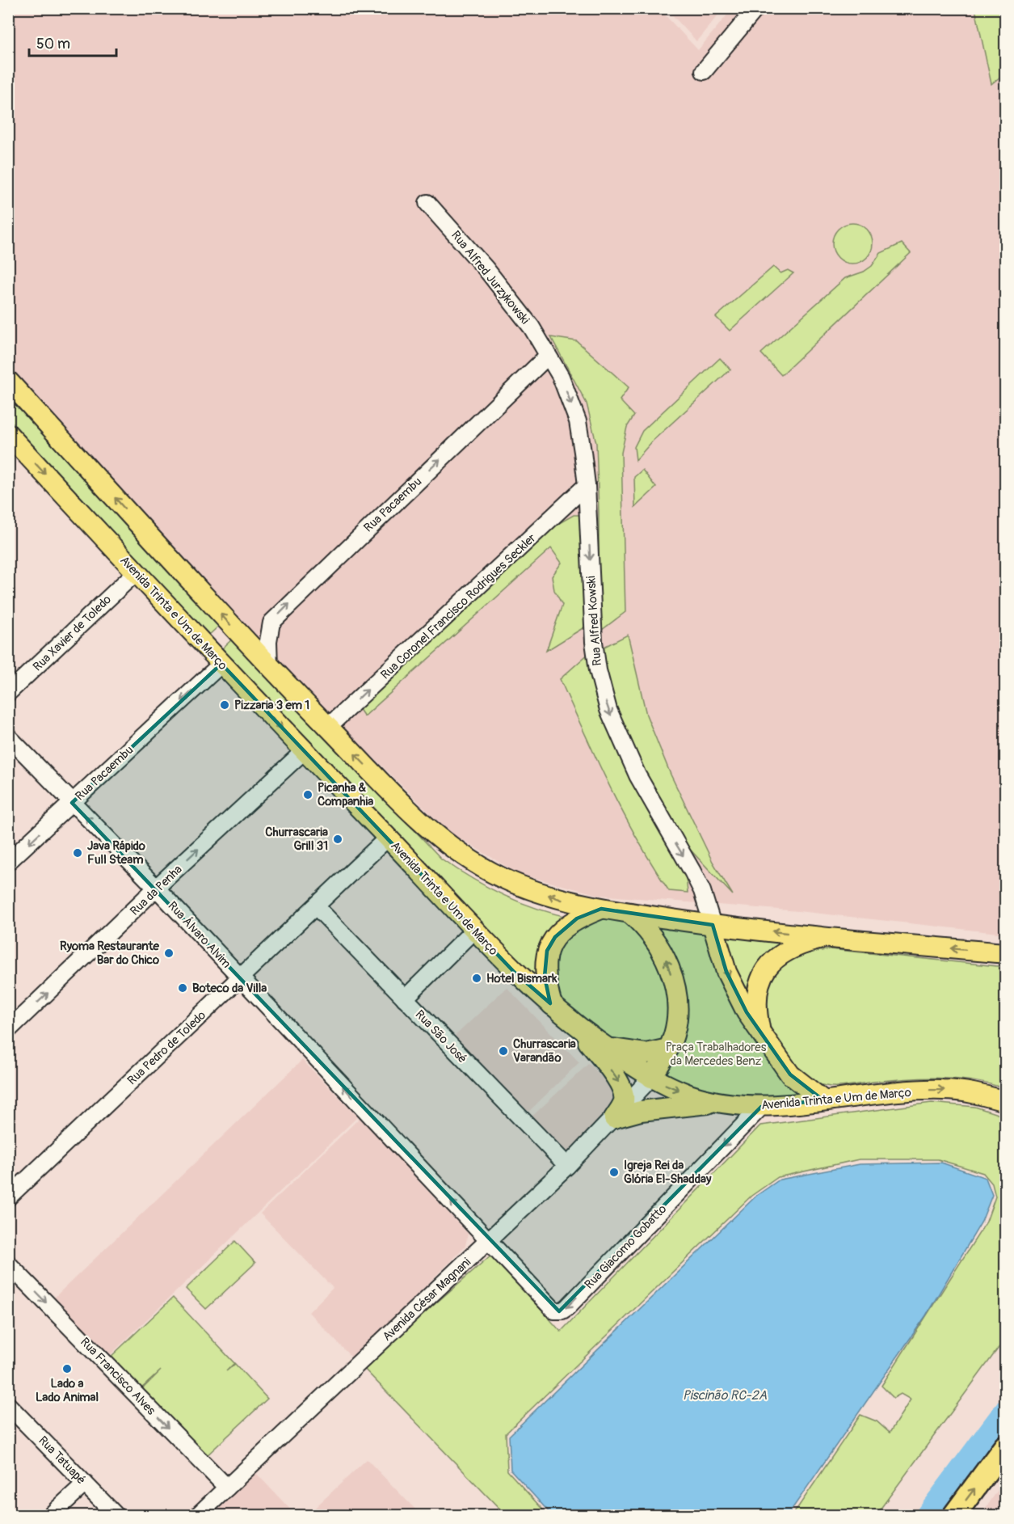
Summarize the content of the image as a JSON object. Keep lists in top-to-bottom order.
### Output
{
  "streets": {
    "main road": ["Avenida Trinta e Um de Março"],
    "street": [
      "Rua Alfred Jurzykowski",
      "Rua Pacaembu",
      "Rua Coronel Francisco Rodrigues Seckler",
      "Rua Alfred Kowski",
      "Rua Xavier de Toledo",
      "Rua da Penha",
      "Rua Álvaro Alvim",
      "Rua São José",
      "Rua Pedro de Toledo",
      "Rua Giacomo Gobatto",
      "Avenida César Magnani",
      "Rua Francisco Alves",
      "Rua Tatuapé"
    ]
  },
  "crossings": [
    ["Rua Alfred Jurzykowski", "Rua Pacaembu"],
    ["Rua Alfred Jurzykowski", "Rua Alfred Kowski"],
    ["Rua Pacaembu", "Avenida Trinta e Um de Março"],
    ["Rua Pacaembu", "Rua Alfred Kowski"],
    ["Rua Pacaembu", "Rua Álvaro Alvim"],
    ["Rua Coronel Francisco Rodrigues Seckler", "Rua Alfred Kowski"],
    ["Avenida Trinta e Um de Março", "Rua Xavier de Toledo"],
    ["Avenida Trinta e Um de Março", "Rua da Penha"],
    ["Avenida Trinta e Um de Março", "Rua Pedro de Toledo"],
    ["Avenida Trinta e Um de Março", "Rua Giacomo Gobatto"],
    ["Avenida Trinta e Um de Março", "Avenida César Magnani"],
    ["Rua da Penha", "Rua Álvaro Alvim"],
    ["Rua Álvaro Alvim", "Rua Pedro de Toledo"],
    ["Rua Álvaro Alvim", "Rua Giacomo Gobatto"],
    ["Rua Álvaro Alvim", "Avenida César Magnani"],
    ["Rua São José", "Rua Pedro de Toledo"],
    ["Rua São José", "Avenida César Magnani"],
    ["Rua Giacomo Gobatto", "Avenida César Magnani"],
    ["Avenida César Magnani", "Rua Francisco Alves"]
  ],
  "one_way": [
    "Rua Coronel Francisco Rodrigues Seckler",
    "Rua Alfred Kowski",
    "Rua da Penha",
    "Rua Álvaro Alvim",
    "Rua Francisco Alves"
  ],
  "water": ["Piscinão RC-2A"],
  "parks": ["Praça Trabalhadores da Mercedes Benz"],
  "places": [
    "Pizzaria 3 em 1",
    "Picanha & Companhia",
    "Churrascaria Grill 31",
    "Java Rápido Full Steam",
    "Ryoma Restaurante Bar do Chico",
    "Hotel Bismark",
    "Boteco da Villa",
    "Churrascaria Varandão",
    "Igreja Rei da Glória El-Shadday",
    "Lado a Lado Animal"
  ],
  "scale_bar": "50 m"
}
